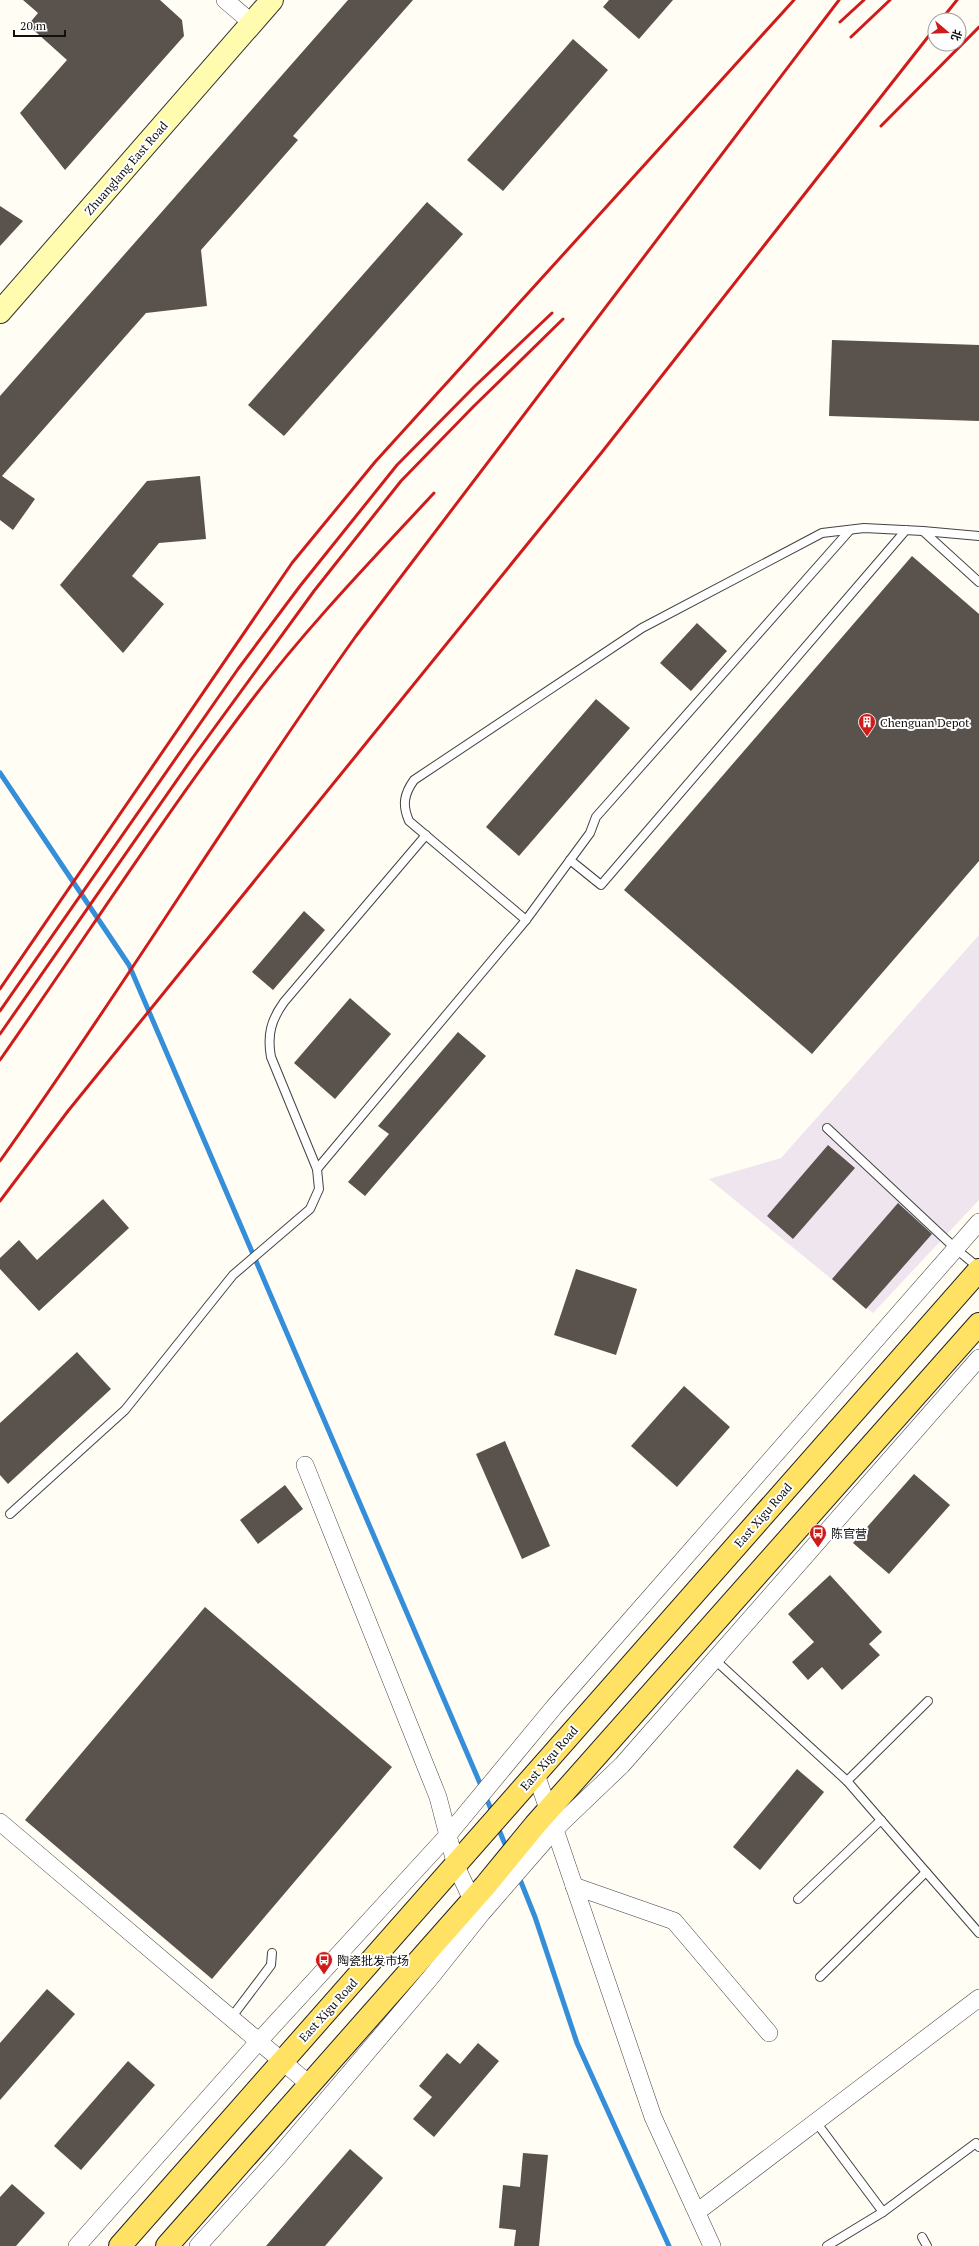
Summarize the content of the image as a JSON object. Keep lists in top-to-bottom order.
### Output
{
  "streets": {
    "main road": ["East Xigu Road"],
    "street": ["Zhuanglang East Road"]
  },
  "places": {
    "building": ["Chenguan Depot"],
    "bus stop": ["陈官营", "陶瓷批发市场"]
  },
  "scale_bar": "20 m",
  "north": "right"
}
